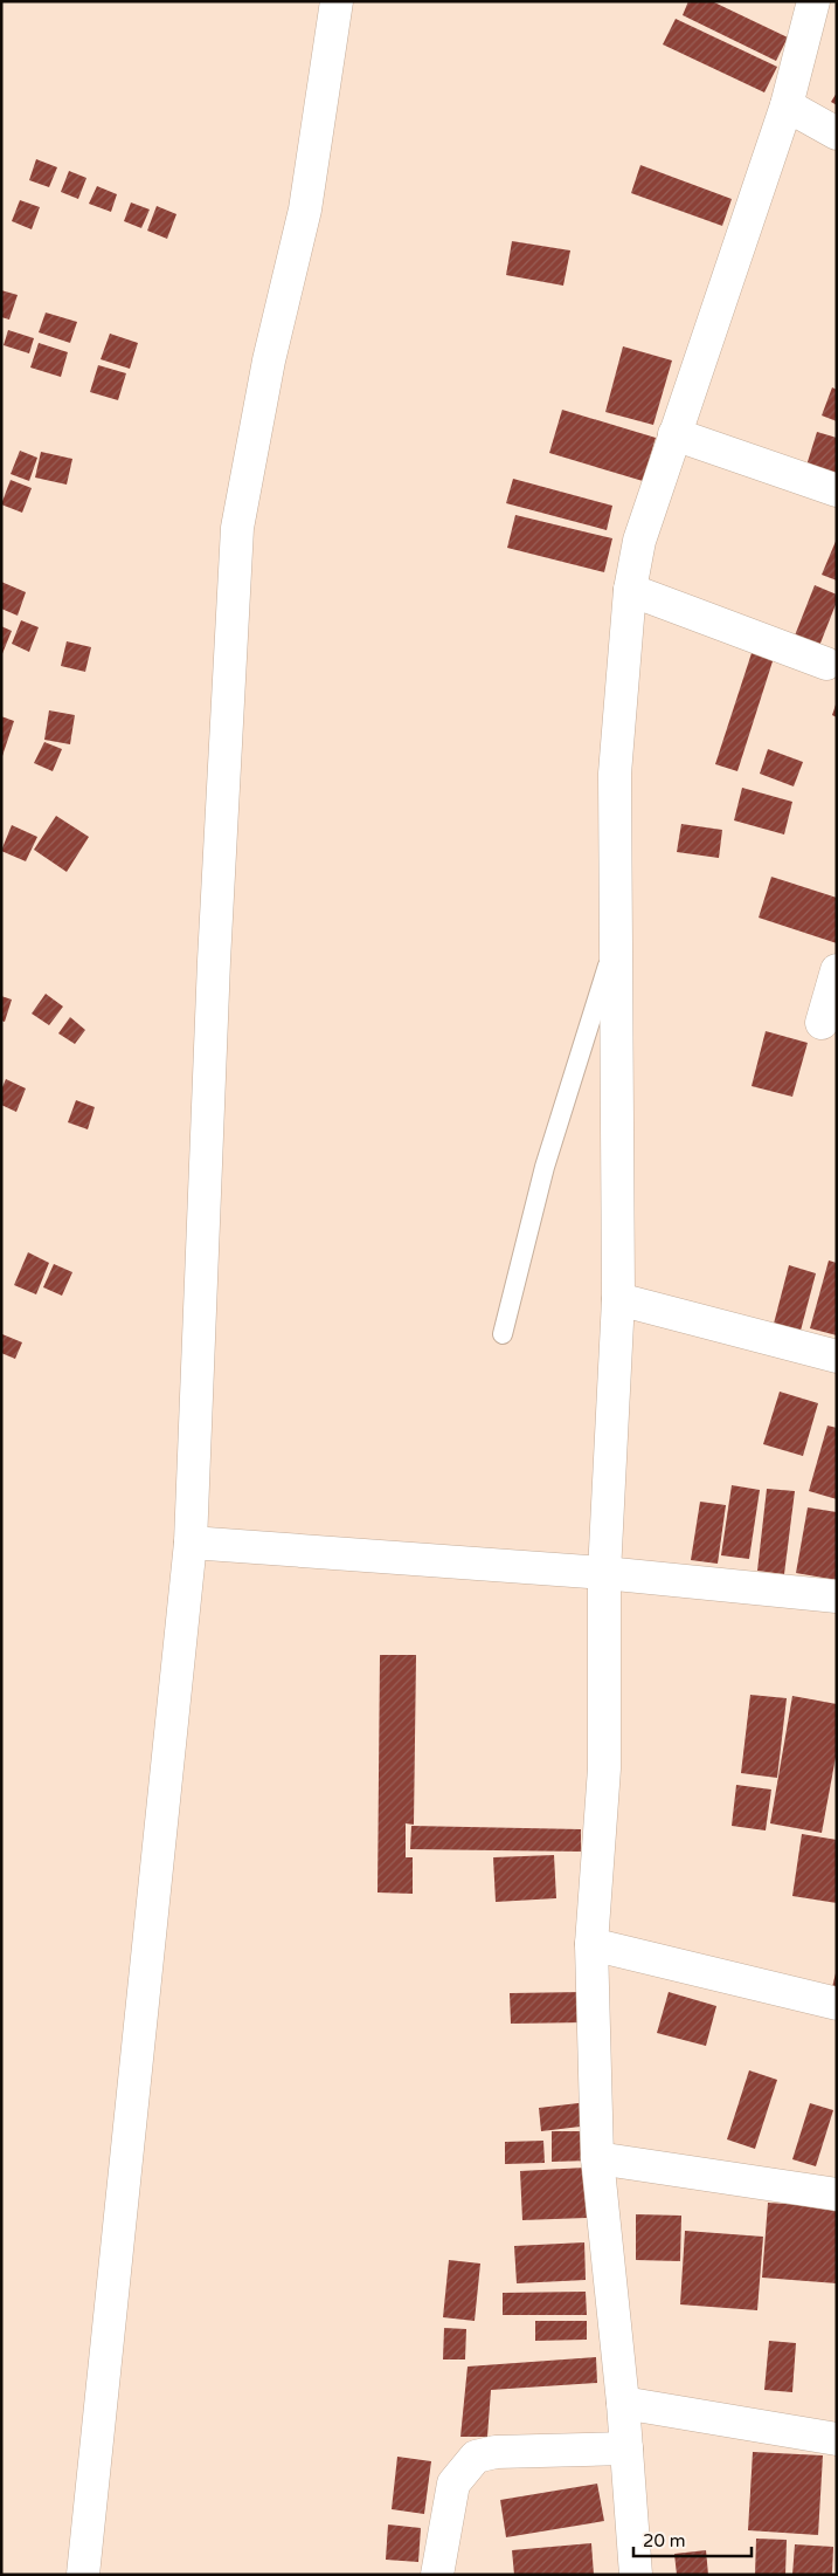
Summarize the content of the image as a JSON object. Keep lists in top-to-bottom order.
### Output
{
  "scale_bar": "20 m"
}
